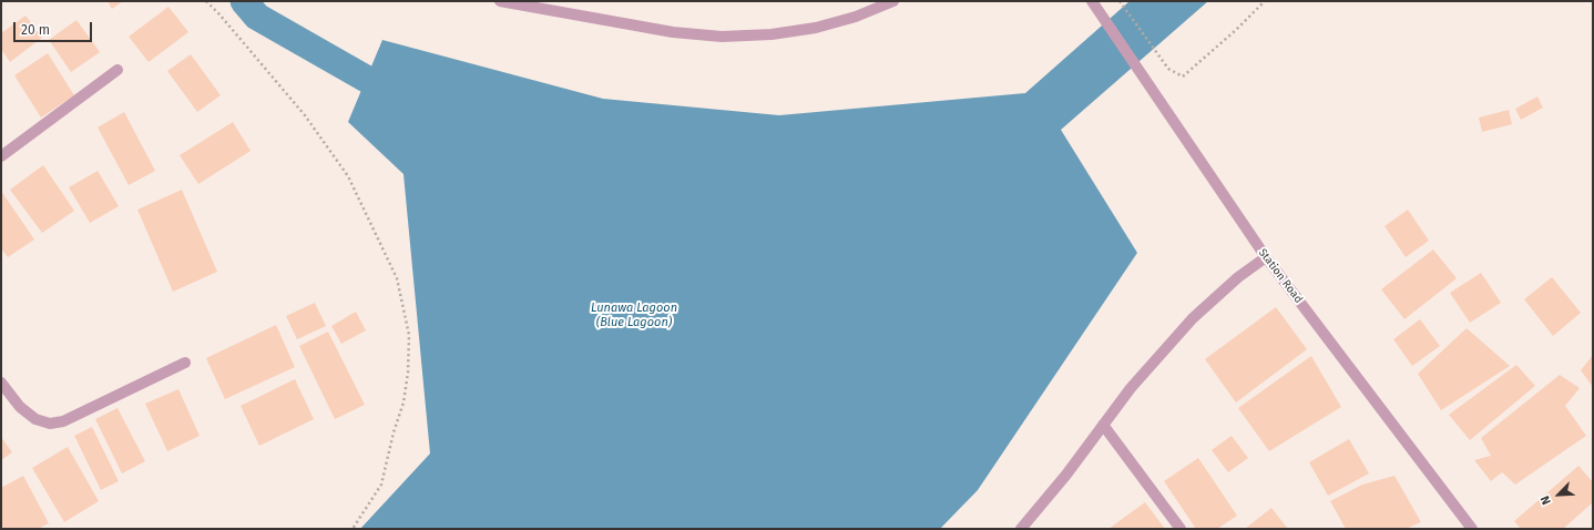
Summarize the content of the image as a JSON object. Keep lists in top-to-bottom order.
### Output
{
  "streets": {
    "street": ["Station Road"]
  },
  "water": ["Lunawa Lagoon (Blue Lagoon)"],
  "scale_bar": "20 m",
  "north": "bottom left"
}
